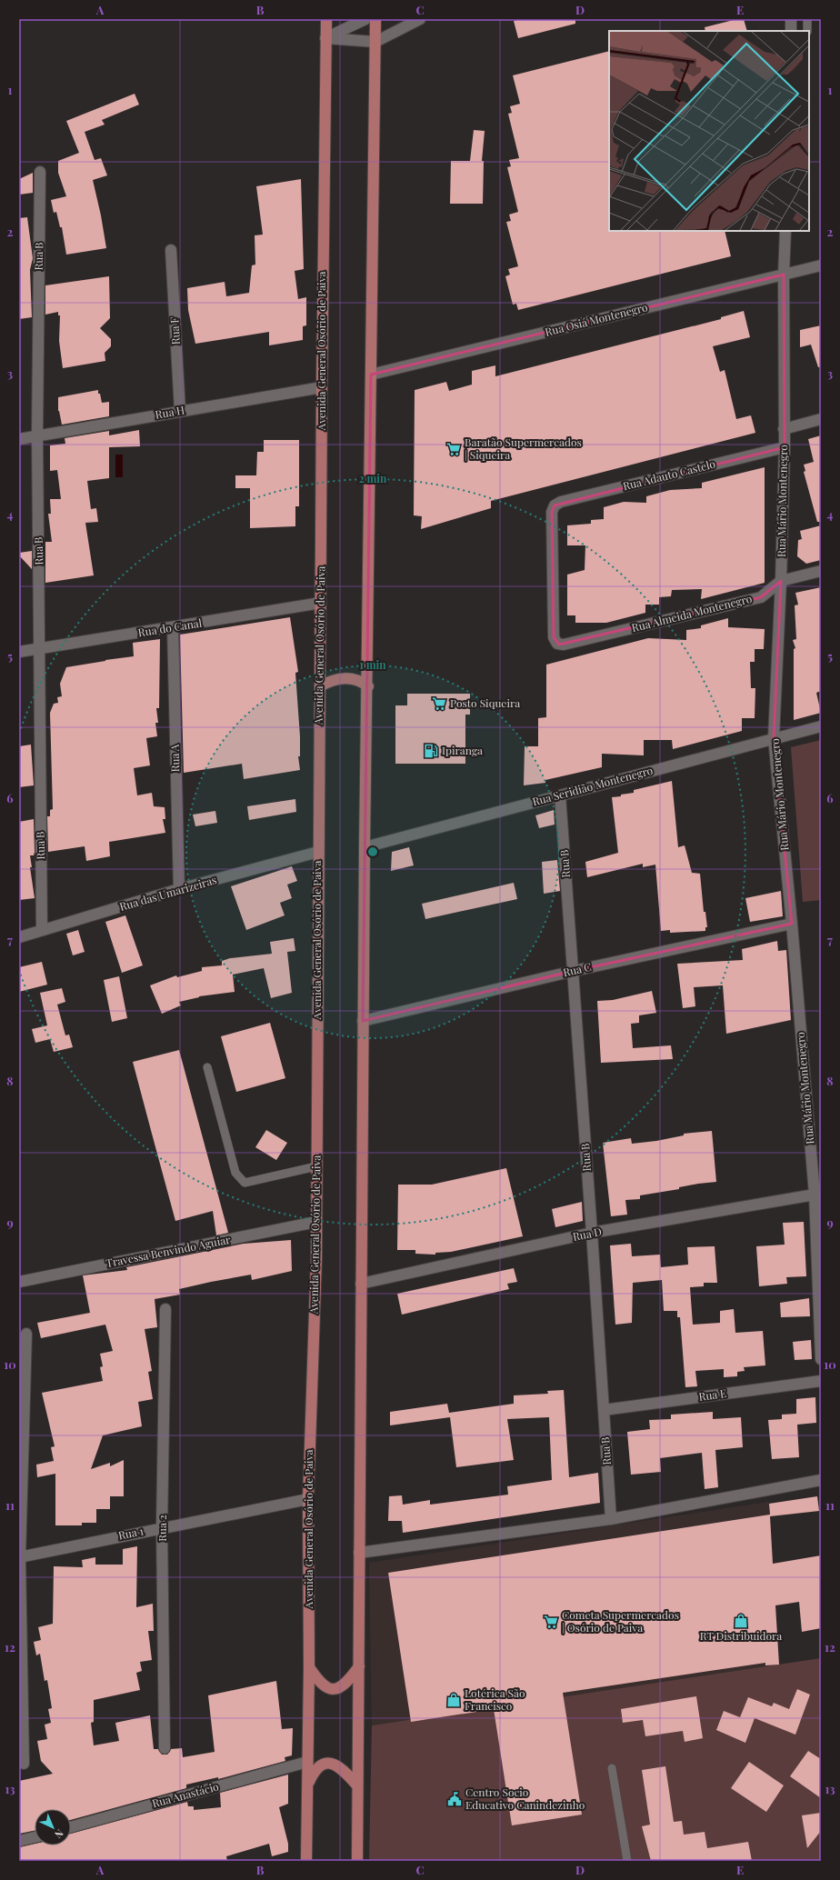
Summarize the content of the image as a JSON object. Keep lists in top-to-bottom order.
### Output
{
  "streets": {
    "main road": ["Avenida General Osório de Paiva"],
    "street": [
      "Rua B",
      "Rua Osiá Montenegro",
      "Rua F",
      "Rua H",
      "Rua Adauto Castelo",
      "Rua Mário Montenegro",
      "Rua Almeida Montenegro",
      "Rua do Canal",
      "Rua A",
      "Rua Seridião Montenegro",
      "Rua das Umarizeiras",
      "Rua C",
      "Rua D",
      "Travessa Benvindo Aguiar",
      "Rua E",
      "Rua 2",
      "Rua 1",
      "Rua Anastácio"
    ]
  },
  "crossings": [
    ["Rua B", "Rua H"],
    ["Rua B", "Rua do Canal"],
    ["Rua B", "Rua Seridião Montenegro"],
    ["Rua B", "Rua das Umarizeiras"],
    ["Rua B", "Rua C"],
    ["Rua B", "Rua D"],
    ["Rua B", "Rua E"],
    ["Rua Osiá Montenegro", "Rua Mário Montenegro"],
    ["Rua F", "Rua H"],
    ["Avenida General Osório de Paiva", "Rua H"],
    ["Avenida General Osório de Paiva", "Rua do Canal"],
    ["Avenida General Osório de Paiva", "Rua das Umarizeiras"],
    ["Avenida General Osório de Paiva", "Travessa Benvindo Aguiar"],
    ["Avenida General Osório de Paiva", "Rua 1"],
    ["Avenida General Osório de Paiva", "Rua Anastácio"],
    ["Rua Adauto Castelo", "Rua Mário Montenegro"],
    ["Rua Adauto Castelo", "Rua Almeida Montenegro"],
    ["Rua Mário Montenegro", "Rua Almeida Montenegro"],
    ["Rua Mário Montenegro", "Rua Seridião Montenegro"],
    ["Rua Mário Montenegro", "Rua C"],
    ["Rua Mário Montenegro", "Rua D"],
    ["Rua do Canal", "Rua A"],
    ["Rua A", "Rua das Umarizeiras"],
    ["Rua 2", "Rua 1"]
  ],
  "places": {
    "supermarket": ["Baratão Supermercados | Siqueira", "Posto Siqueira", "Cometa Supermercados | Osório de Paiva"],
    "fuel station": ["Ipiranga"],
    "shop": ["RT Distribuidora", "Lotérica São Francisco"],
    "public building": ["Centro Socio Educativo Canindezinho"]
  },
  "north": "bottom right",
  "grid": {
    "columns": [
      "A",
      "B",
      "C",
      "D",
      "E"
    ],
    "rows": [
      "1",
      "2",
      "3",
      "4",
      "5",
      "6",
      "7",
      "8",
      "9",
      "10",
      "11",
      "12",
      "13"
    ]
  },
  "rings": ["2 min", "1 min"]
}
